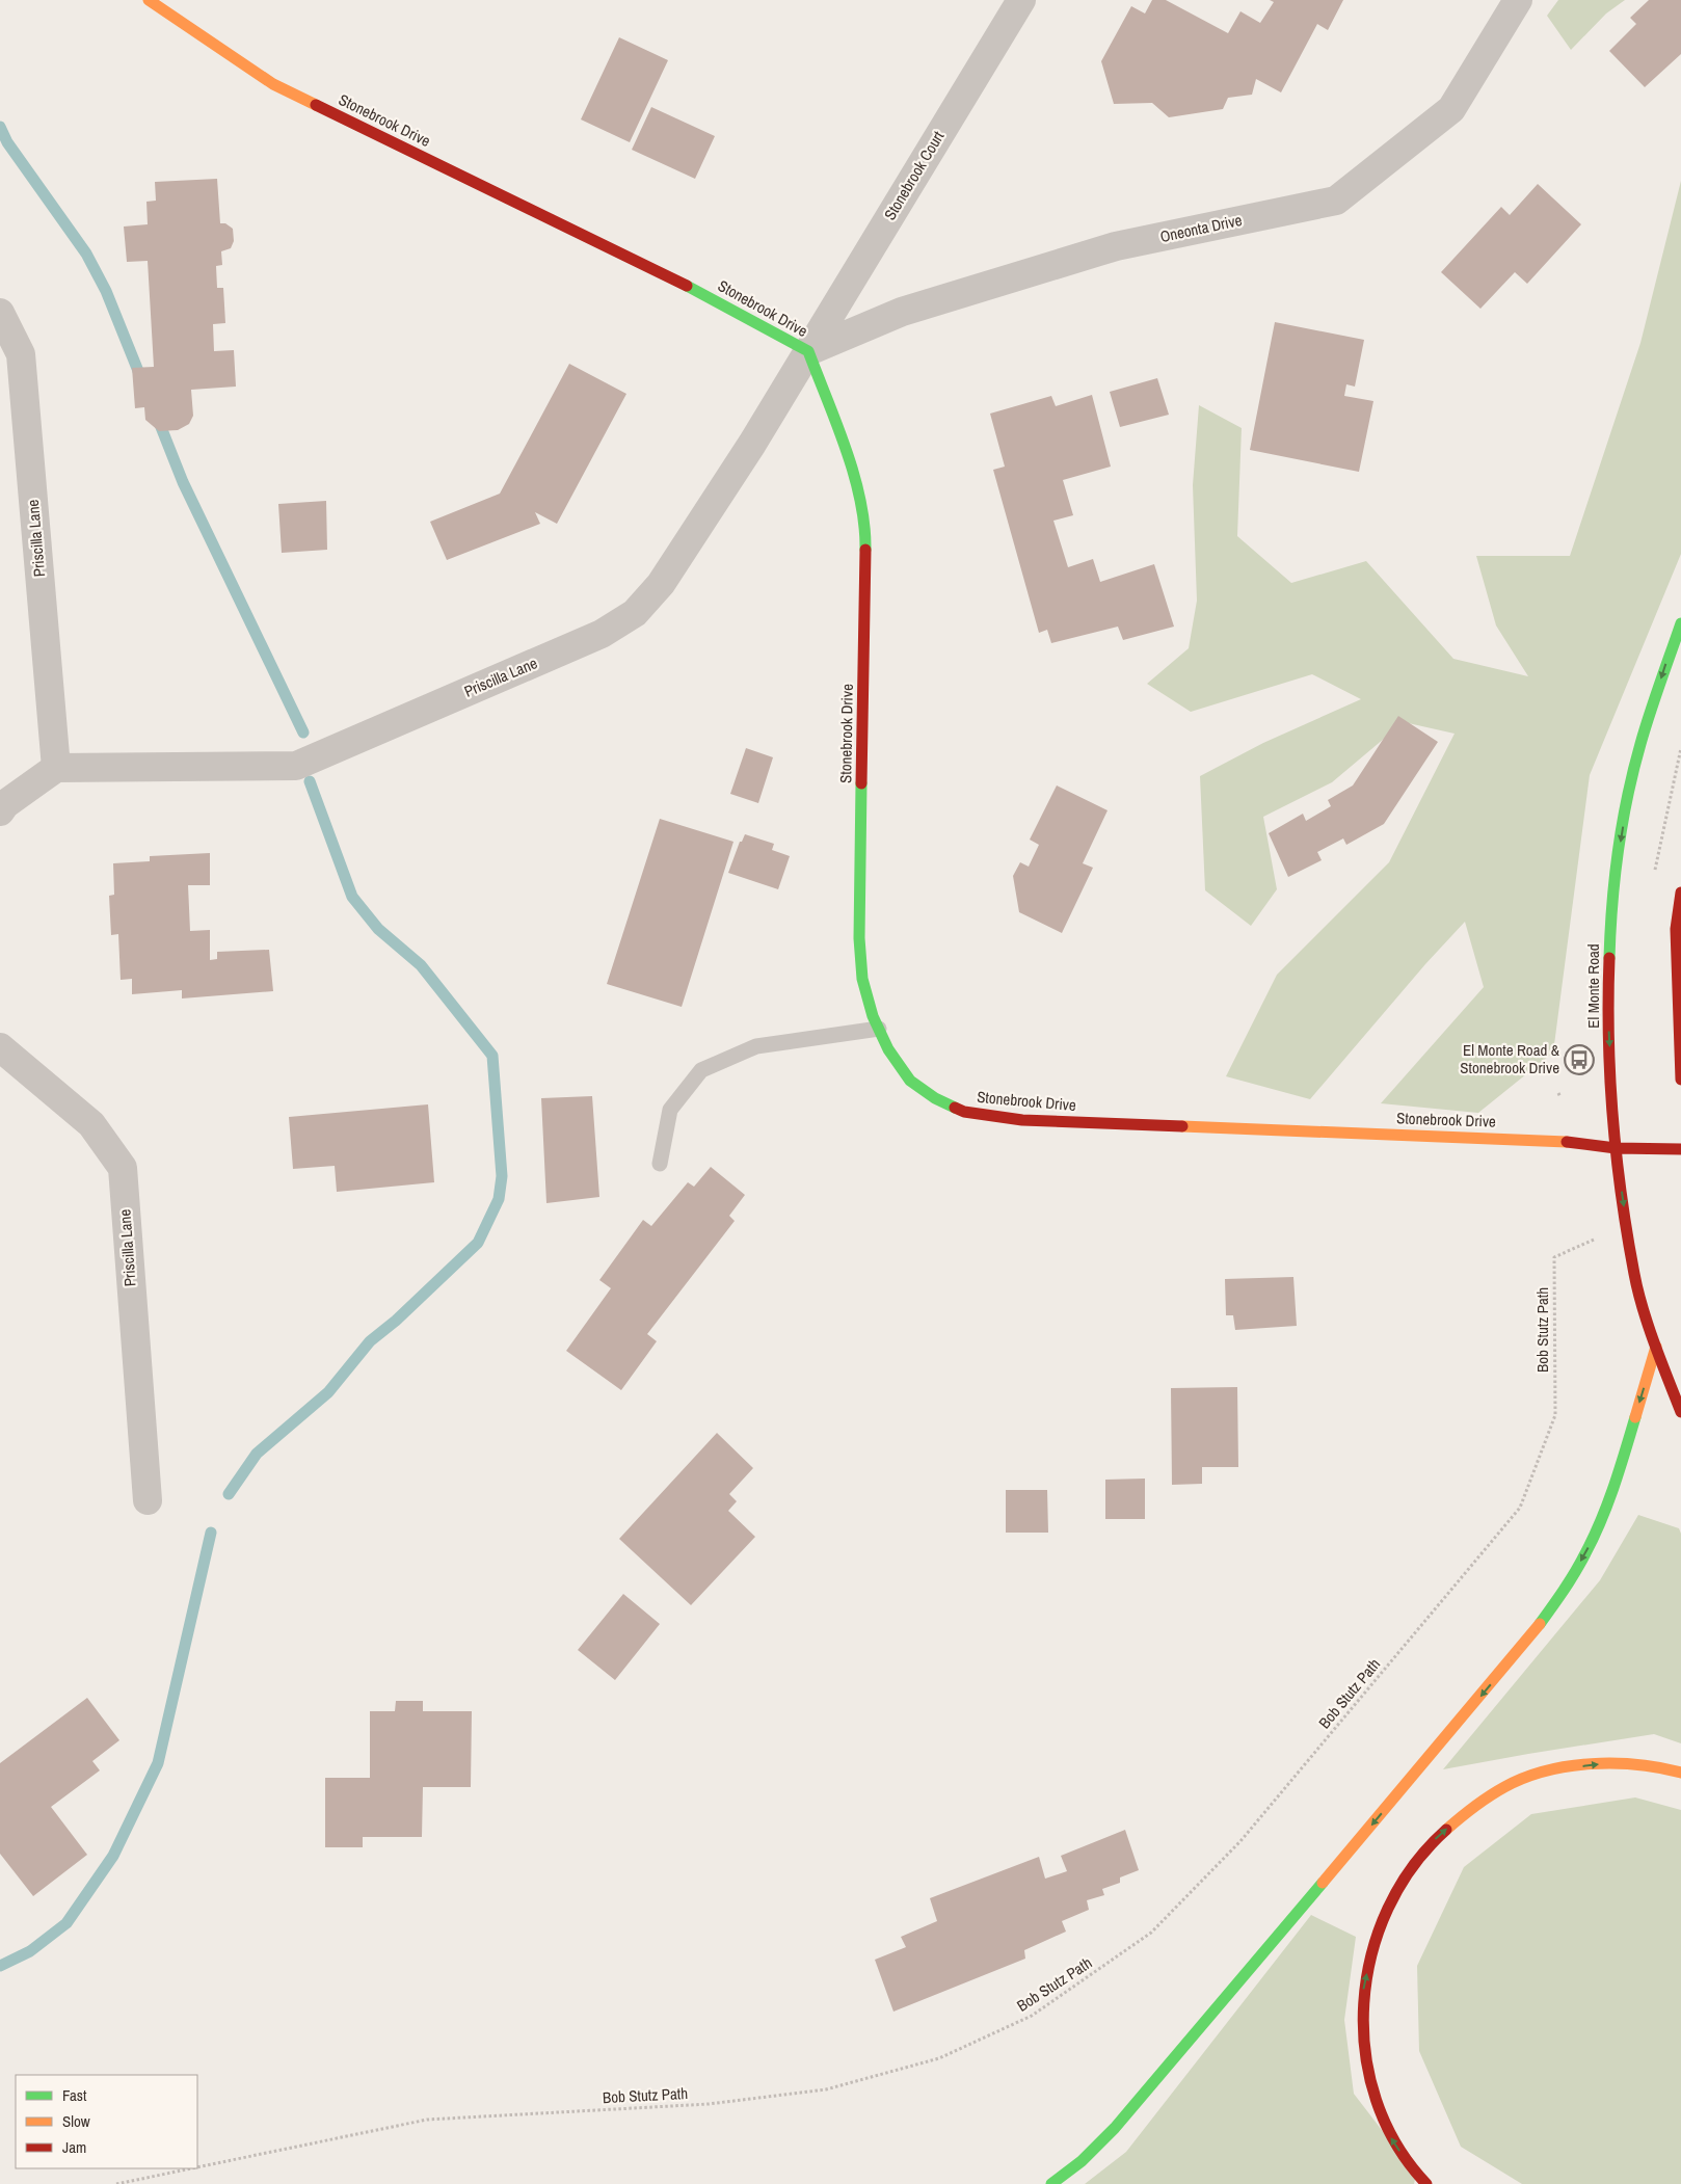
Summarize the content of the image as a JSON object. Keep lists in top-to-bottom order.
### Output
{
  "streets": {
    "main road": ["Stonebrook Drive", "El Monte Road"],
    "street": ["Stonebrook Court", "Oneonta Drive", "Priscilla Lane"],
    "path": ["Bob Stutz Path"]
  },
  "crossings": [
    ["Stonebrook Drive", "Stonebrook Court"],
    ["Stonebrook Drive", "Oneonta Drive"],
    ["Stonebrook Drive", "Priscilla Lane"],
    ["Stonebrook Drive", "El Monte Road"],
    ["Stonebrook Court", "Oneonta Drive"],
    ["Stonebrook Court", "Priscilla Lane"],
    ["Oneonta Drive", "Priscilla Lane"]
  ],
  "one_way": ["El Monte Road"],
  "places": {
    "bus stop": ["El Monte Road & Stonebrook Drive"]
  },
  "legend": ["Fast", "Slow", "Jam"]
}
